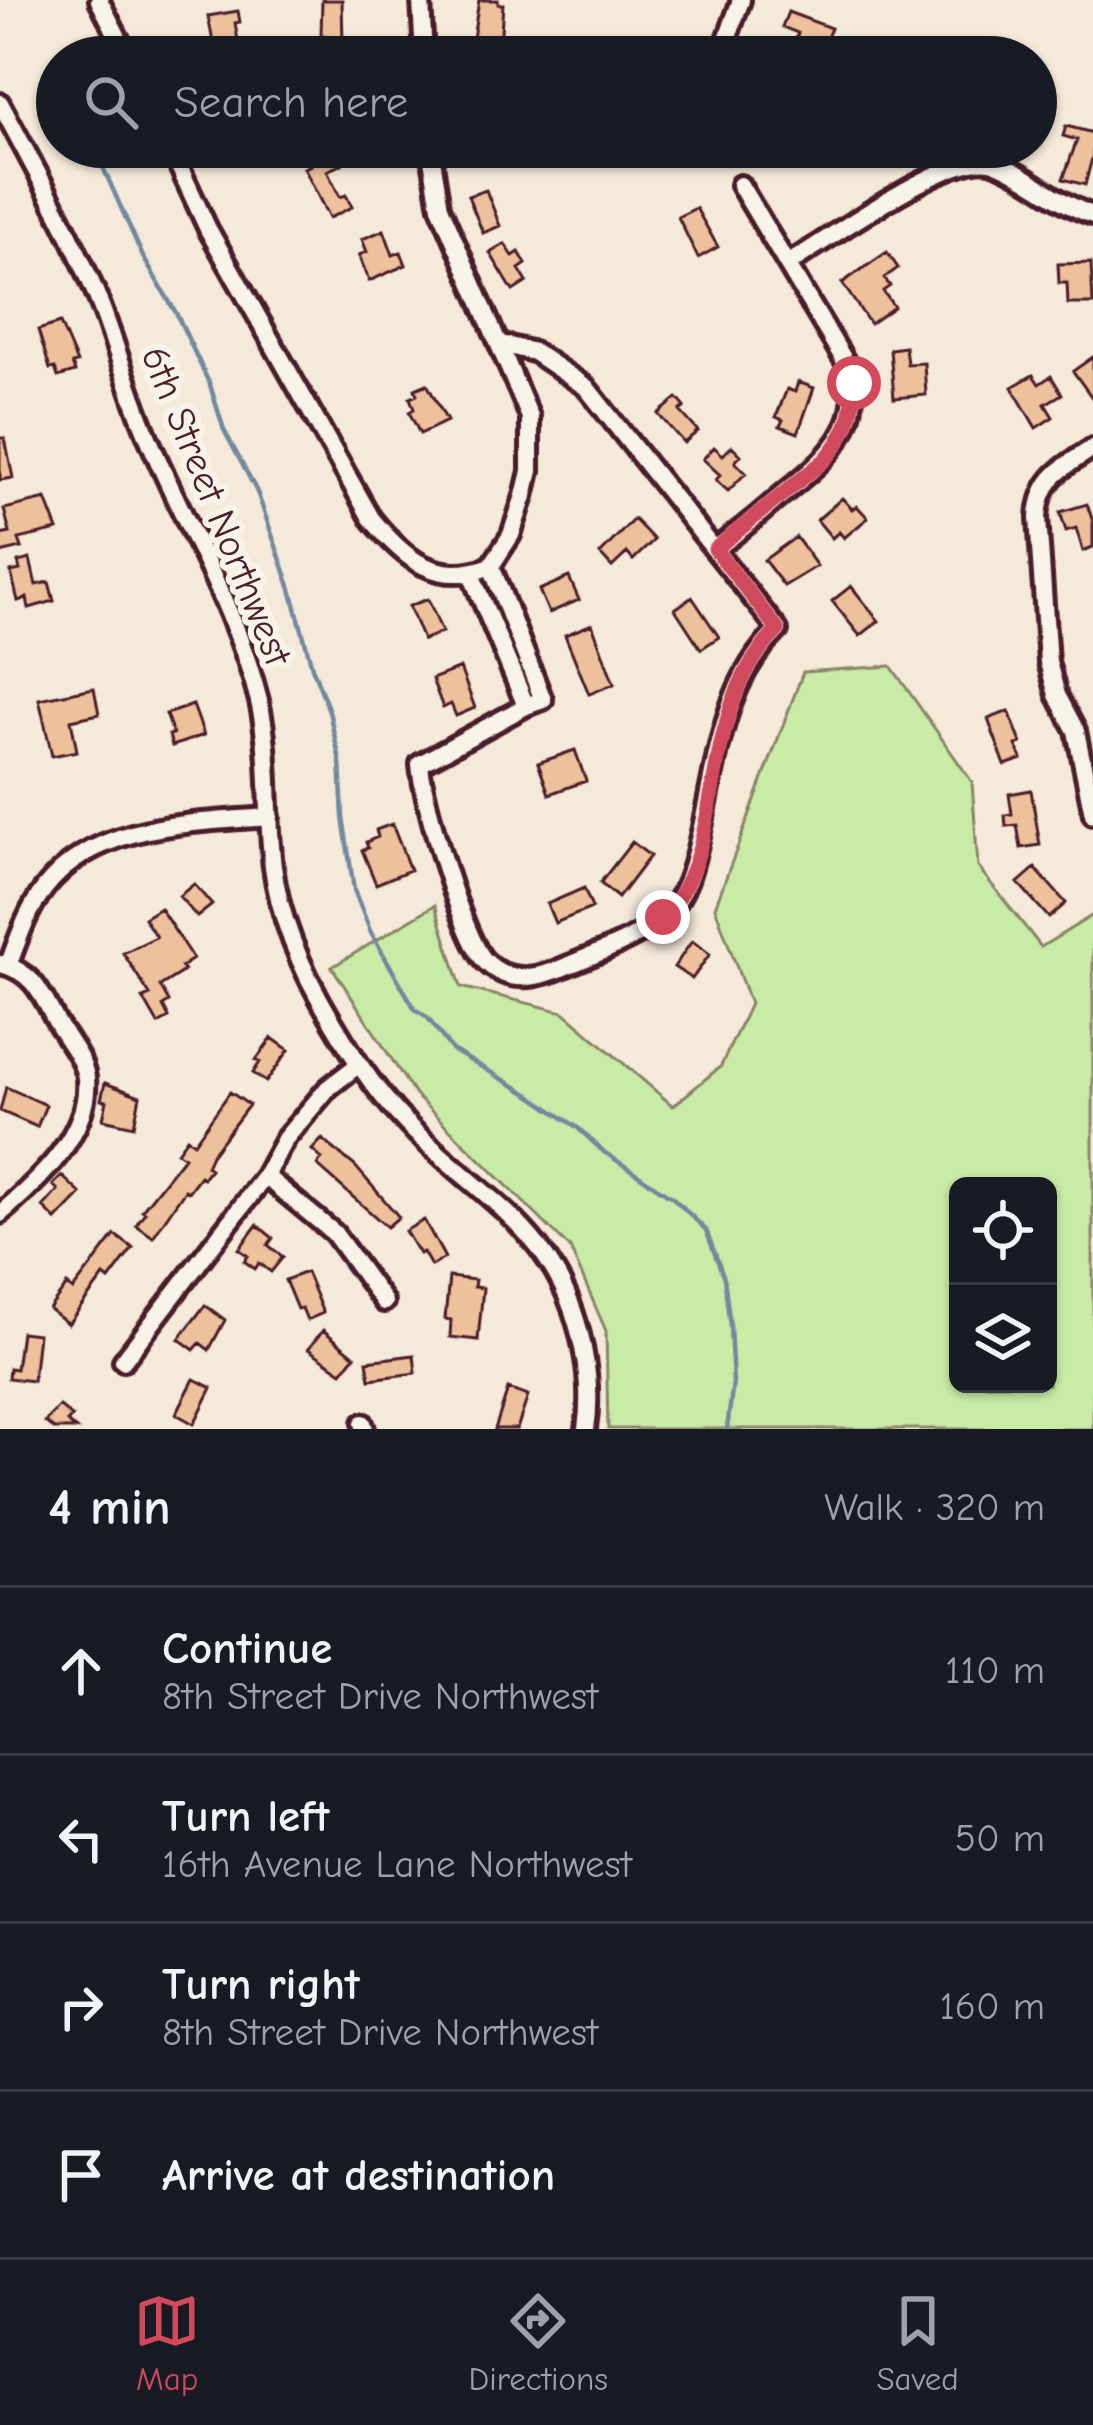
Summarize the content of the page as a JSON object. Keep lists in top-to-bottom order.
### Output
{
  "streets": {
    "street": ["6th Street Northwest"]
  },
  "page": {
    "search": "Search here",
    "heading": ["4 min", "Walk · 320 m"],
    "list": [
      ["Continue", "8th Street Drive Northwest", "110 m"],
      ["Turn left", "16th Avenue Lane Northwest", "50 m"],
      ["Turn right", "8th Street Drive Northwest", "160 m"],
      "Arrive at destination"
    ],
    "nav": ["Map", "Directions", "Saved"]
  }
}
